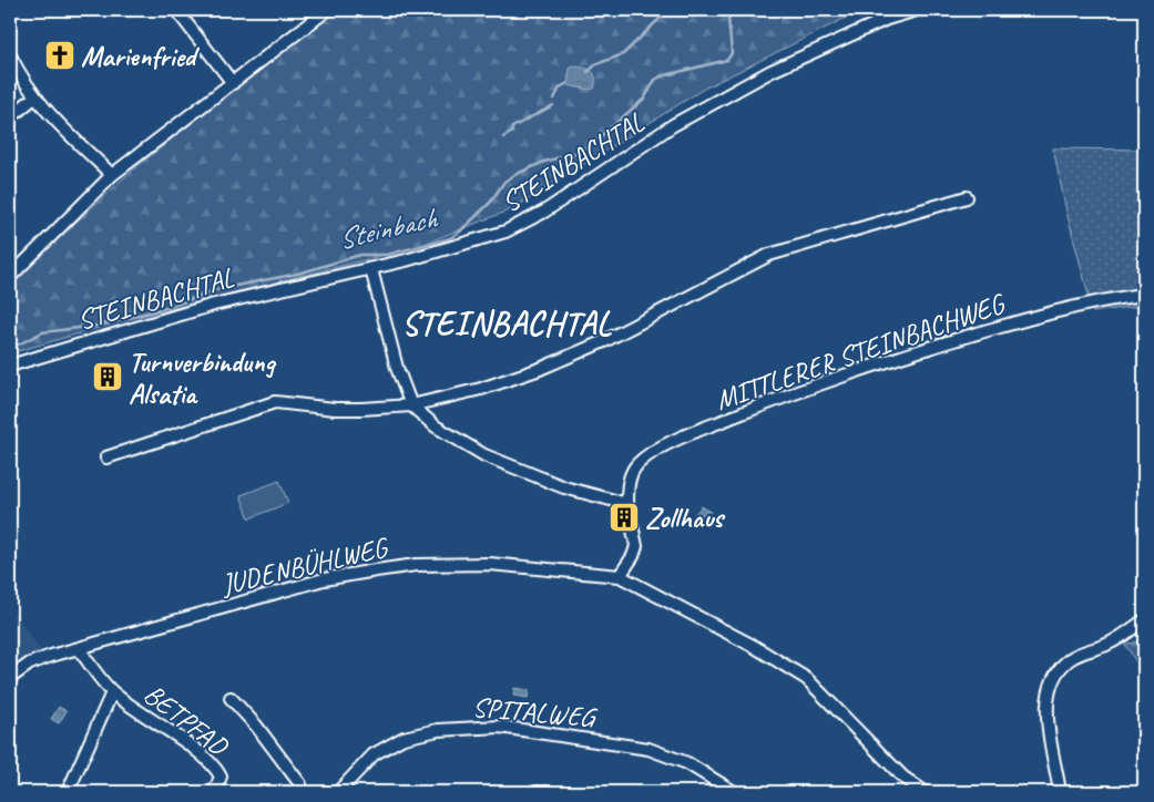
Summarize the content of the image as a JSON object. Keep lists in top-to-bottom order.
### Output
{
  "streets": {
    "street": [
      "STEINBACHTAL",
      "MITTLERER STEINBACHWEG",
      "JUDENBÜHLWEG",
      "SPITALWEG",
      "BETPFAD"
    ]
  },
  "crossings": [
    ["MITTLERER STEINBACHWEG", "JUDENBÜHLWEG"],
    ["JUDENBÜHLWEG", "BETPFAD"]
  ],
  "districts": ["STEINBACHTAL"],
  "water": ["Steinbach"],
  "places": {
    "church": ["Marienfried"],
    "building": ["Turnverbindung Alsatia", "Zollhaus"]
  }
}
